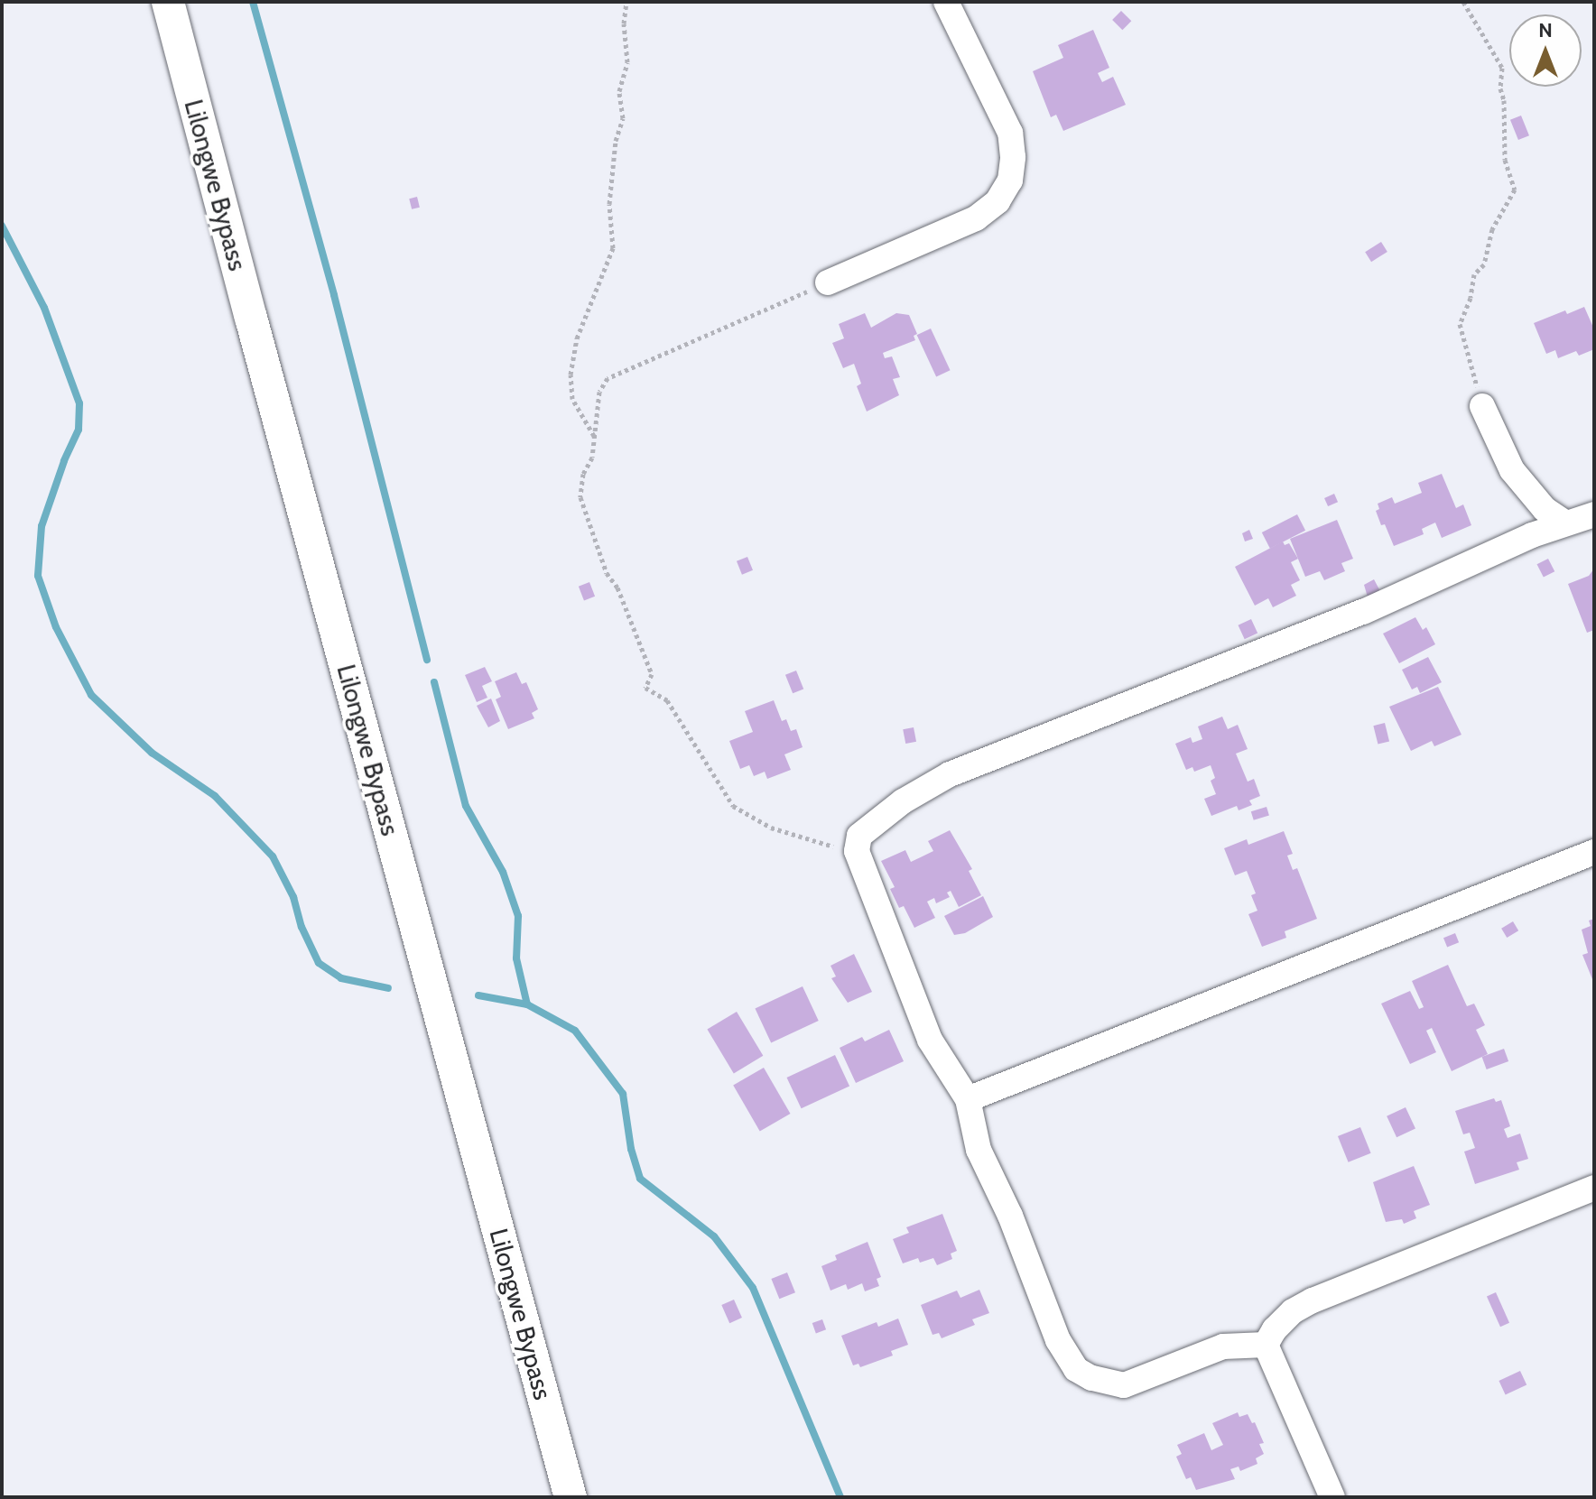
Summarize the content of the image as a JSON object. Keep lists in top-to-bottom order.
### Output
{
  "streets": {
    "main road": ["Lilongwe Bypass"]
  },
  "north": "top"
}
